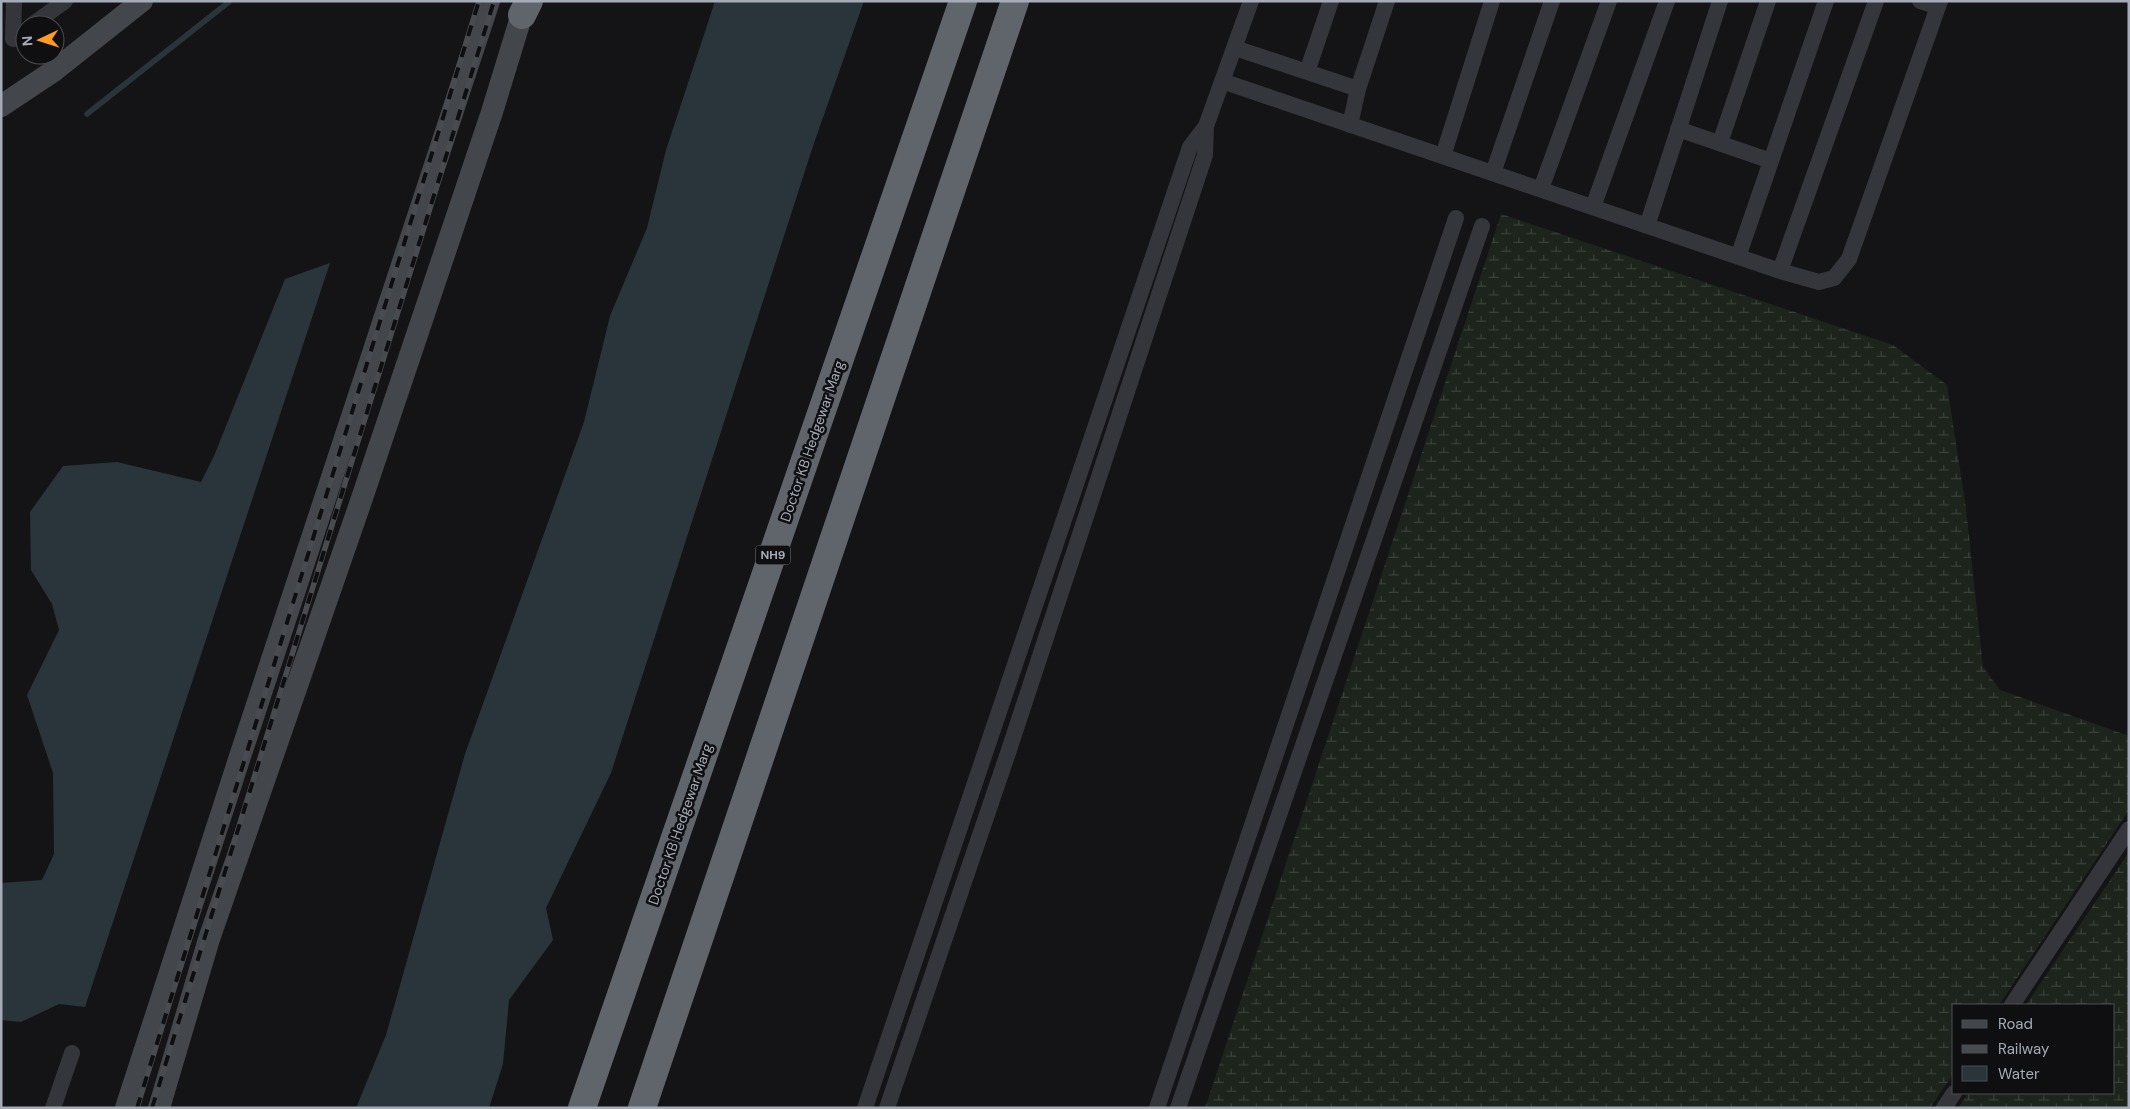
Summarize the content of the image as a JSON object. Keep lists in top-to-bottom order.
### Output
{
  "streets": {
    "highway": ["Doctor KB Hedgewar Marg", "NH9"]
  },
  "legend": ["Road", "Railway", "Water"],
  "north": "left"
}
